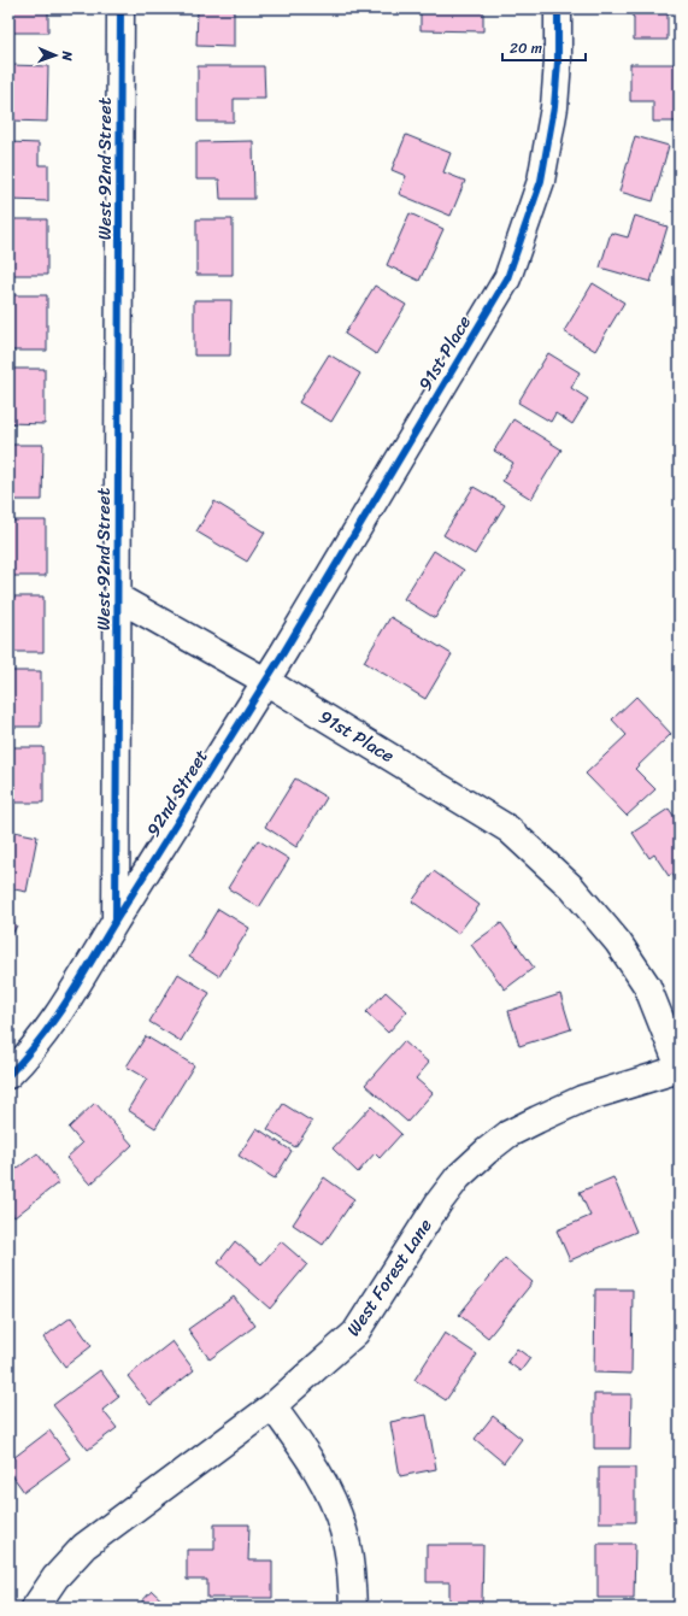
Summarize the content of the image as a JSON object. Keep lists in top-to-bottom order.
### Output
{
  "streets": {
    "street": [
      "West 92nd Street",
      "91st Place",
      "92nd Street",
      "West Forest Lane"
    ]
  },
  "crossings": [
    ["West 92nd Street", "91st Place"],
    ["West 92nd Street", "92nd Street"],
    ["91st Place", "92nd Street"],
    ["91st Place", "West Forest Lane"]
  ],
  "scale_bar": "20 m",
  "north": "right"
}
